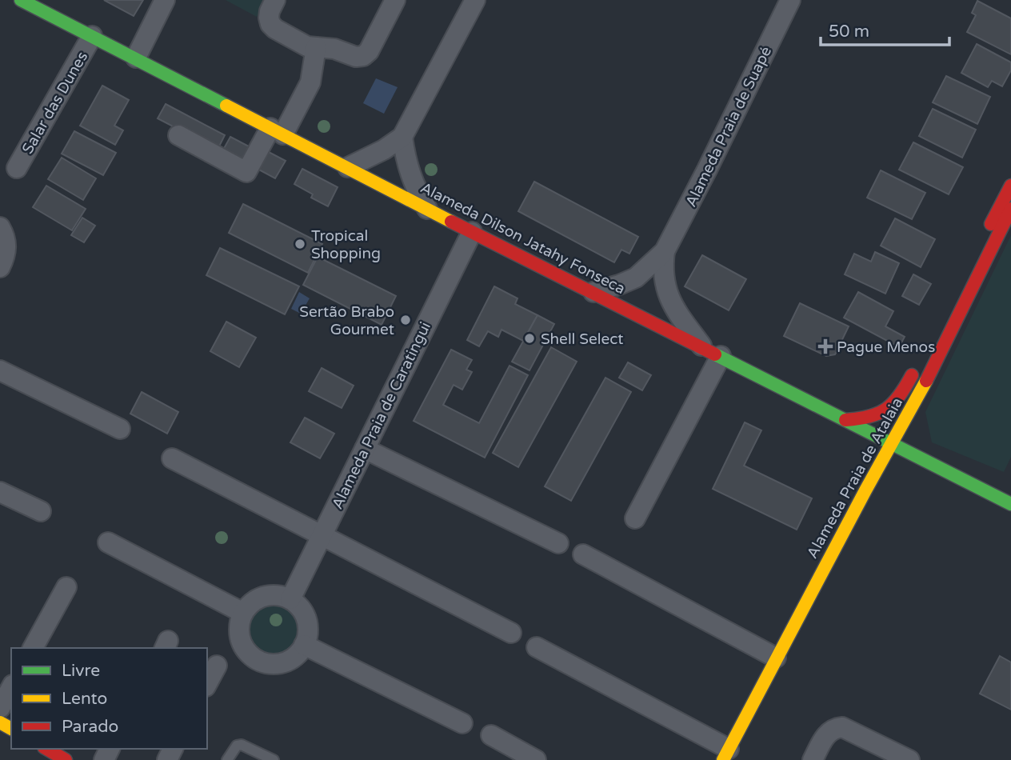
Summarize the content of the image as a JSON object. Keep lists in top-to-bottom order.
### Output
{
  "streets": {
    "main road": ["Alameda Dilson Jatahy Fonseca", "Alameda Praia de Atalaia"],
    "street": ["Salar das Dunes", "Alameda Praia de Suapé", "Alameda Praia de Caratingui"]
  },
  "crossings": [
    ["Salar das Dunes", "Alameda Dilson Jatahy Fonseca"],
    ["Alameda Praia de Suapé", "Alameda Dilson Jatahy Fonseca"],
    ["Alameda Dilson Jatahy Fonseca", "Alameda Praia de Caratingui"],
    ["Alameda Dilson Jatahy Fonseca", "Alameda Praia de Atalaia"]
  ],
  "places": {
    "other": ["Tropical Shopping", "Sertão Brabo Gourmet", "Shell Select"],
    "health": ["Pague Menos"]
  },
  "legend": ["Livre", "Lento", "Parado"],
  "scale_bar": "50 m"
}
